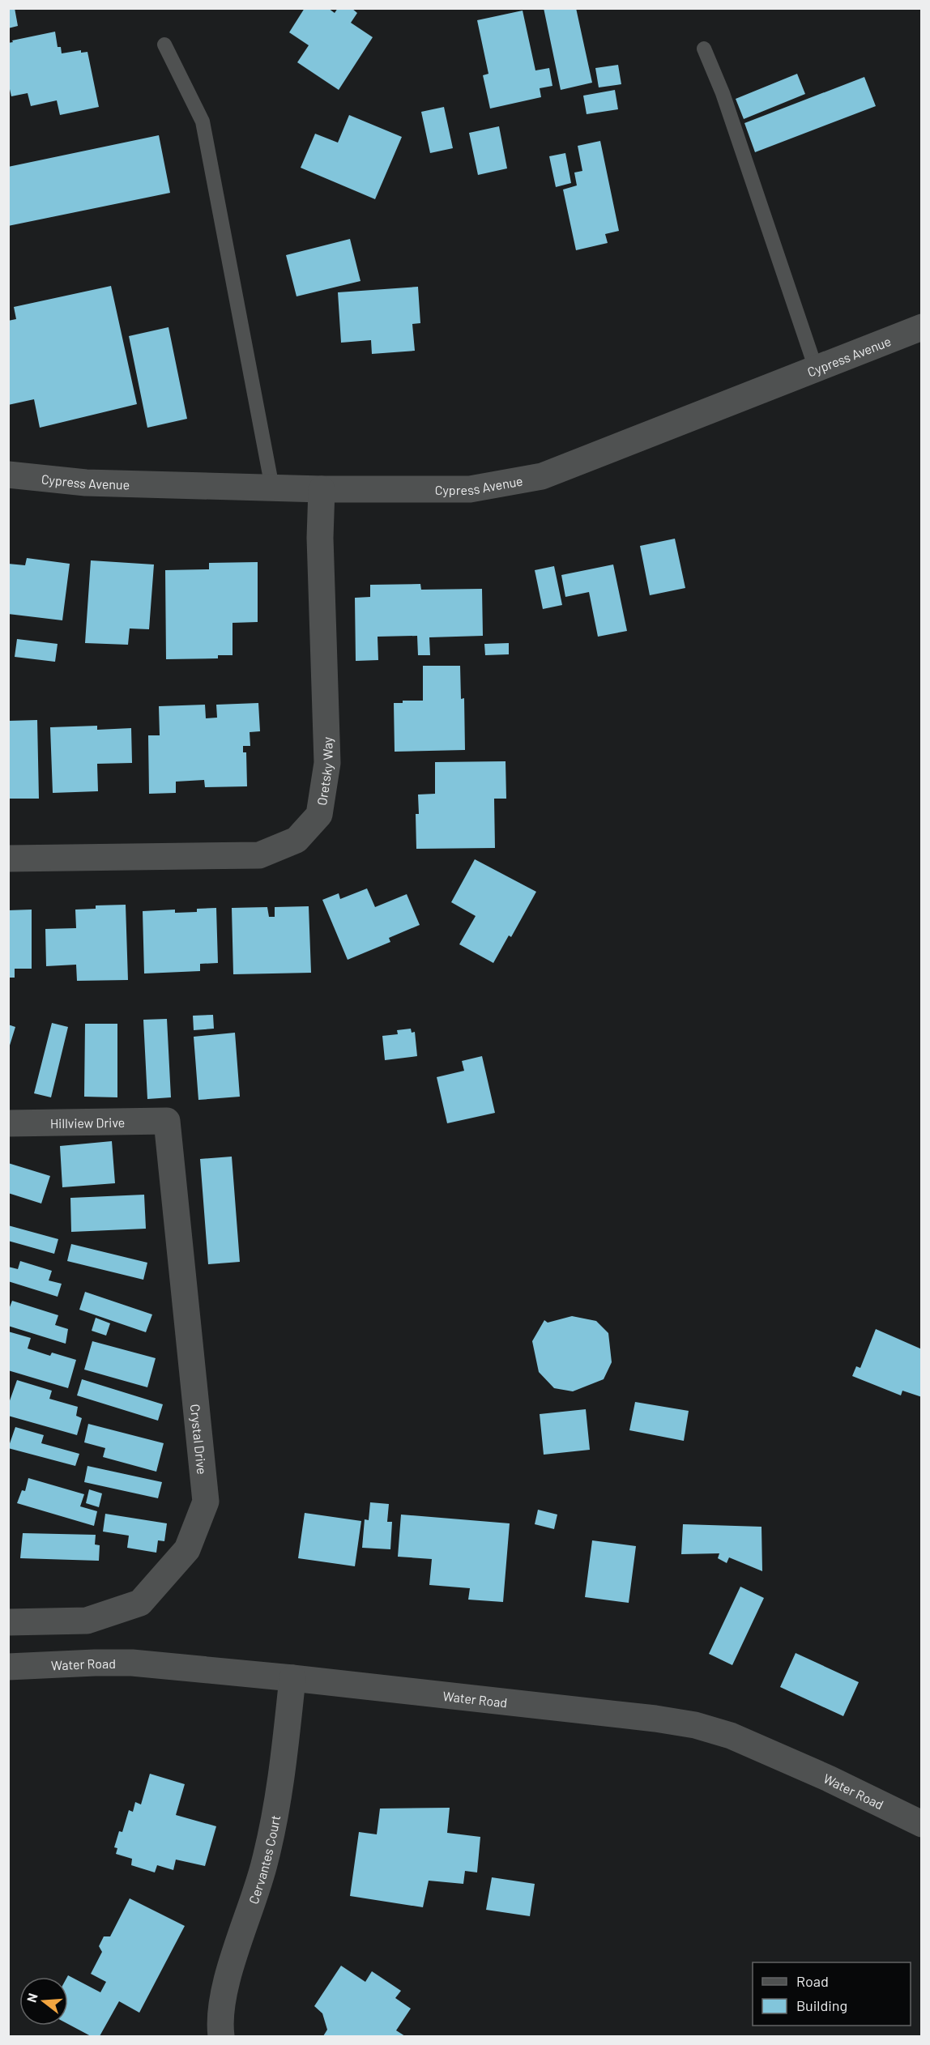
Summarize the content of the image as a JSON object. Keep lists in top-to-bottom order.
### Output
{
  "streets": {
    "street": [
      "Cypress Avenue",
      "Oretsky Way",
      "Hillview Drive",
      "Crystal Drive",
      "Water Road",
      "Cervantes Court"
    ]
  },
  "crossings": [
    ["Cypress Avenue", "Oretsky Way"],
    ["Hillview Drive", "Crystal Drive"],
    ["Water Road", "Cervantes Court"]
  ],
  "legend": ["Road", "Building"],
  "north": "left"
}
